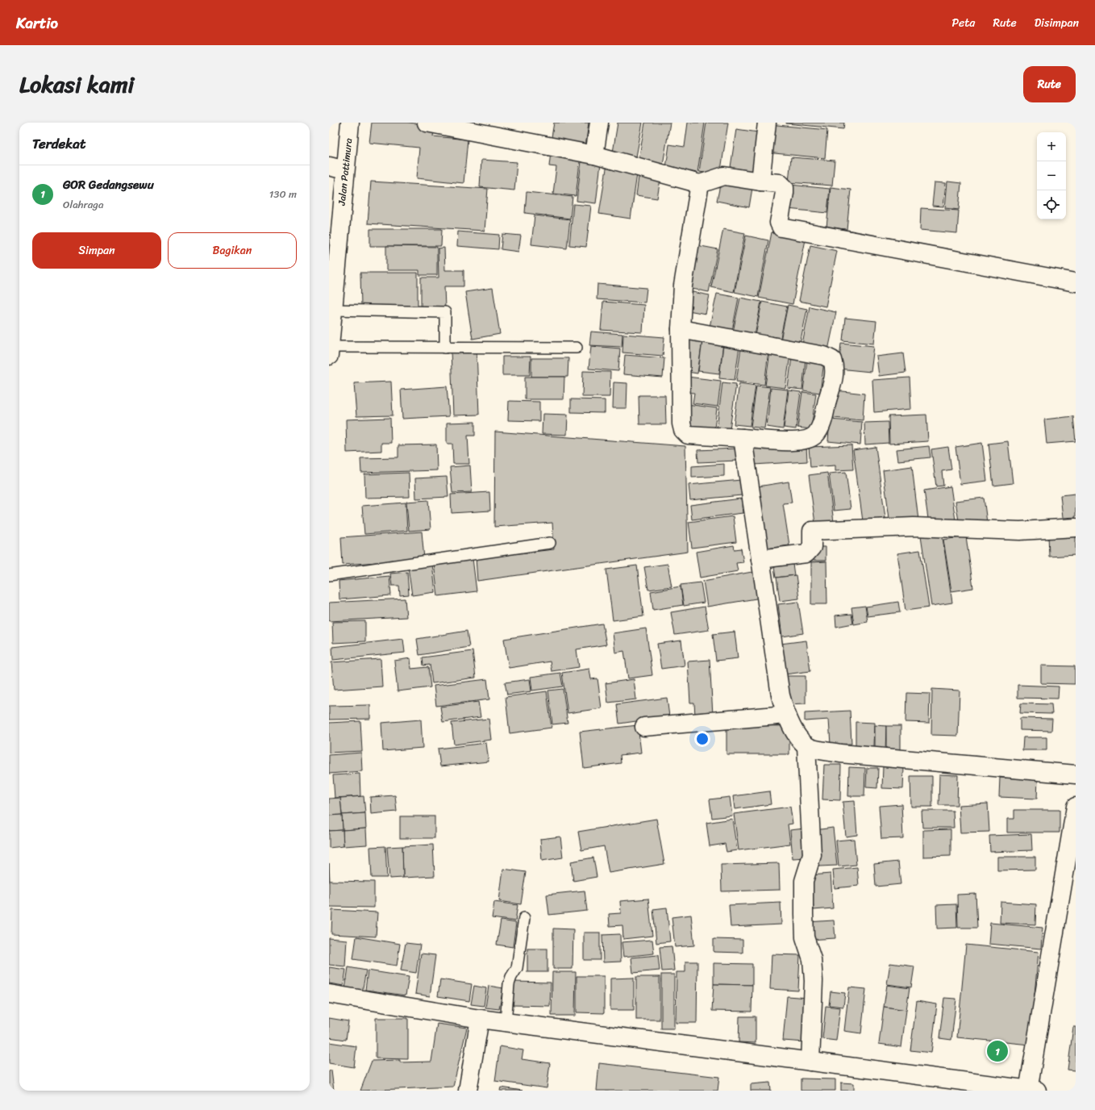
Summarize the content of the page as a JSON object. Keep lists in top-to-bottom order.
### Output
{
  "streets": {
    "main road": ["Jalan Pattimura"]
  },
  "page": {
    "header": "Kartio",
    "nav": ["Peta", "Rute", "Disimpan"],
    "title": "Lokasi kami",
    "buttons": [
      "Rute",
      ["Simpan", "Bagikan"]
    ],
    "heading": "Terdekat",
    "map_buttons": ["+", "−"],
    "list": [
      {
        "mark": "1",
        "name": "GOR Gedangsewu",
        "note": "Olahraga",
        "value": "130 m"
      }
    ],
    "pins": "1"
  }
}
